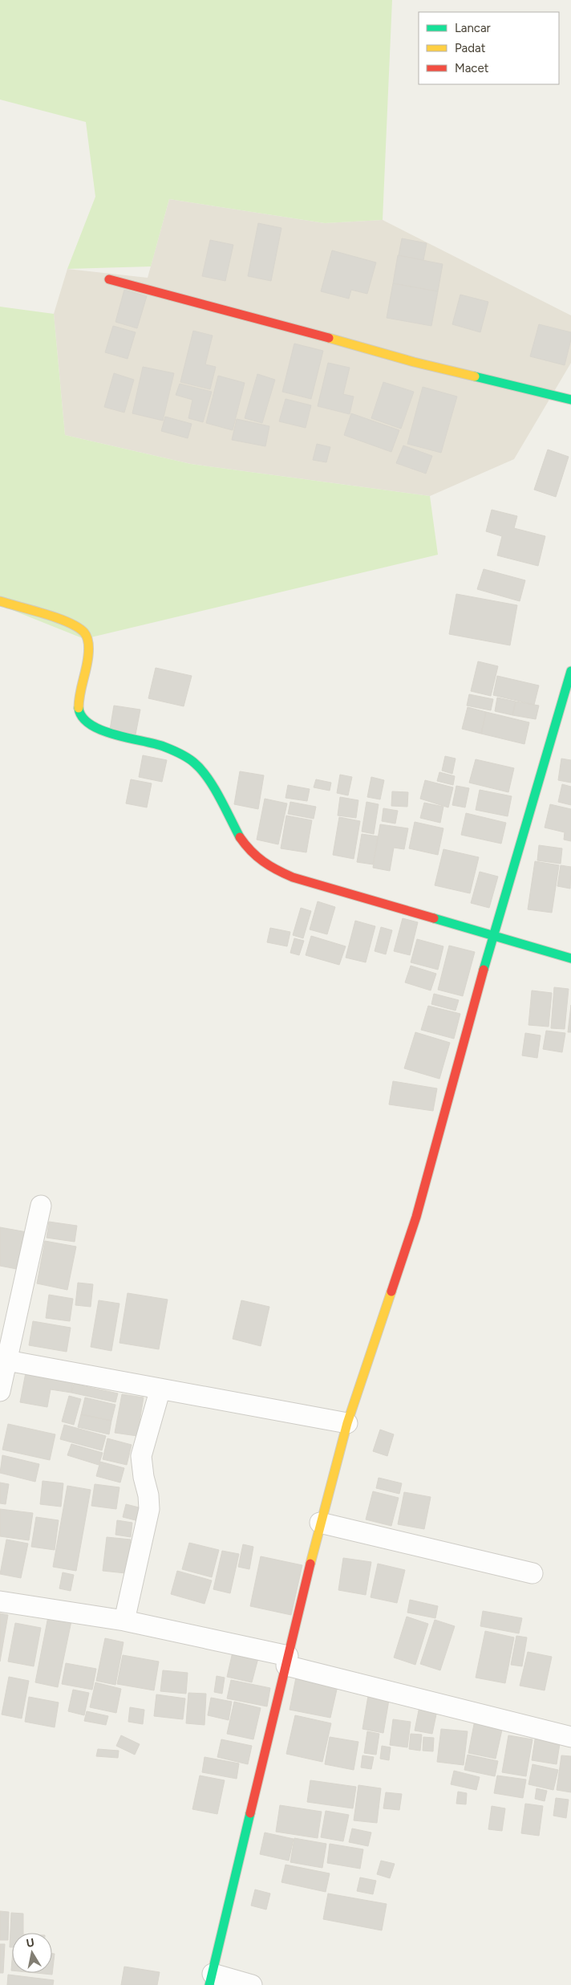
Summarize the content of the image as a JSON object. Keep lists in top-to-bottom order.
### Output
{
  "legend": ["Lancar", "Padat", "Macet"],
  "north": "top"
}
